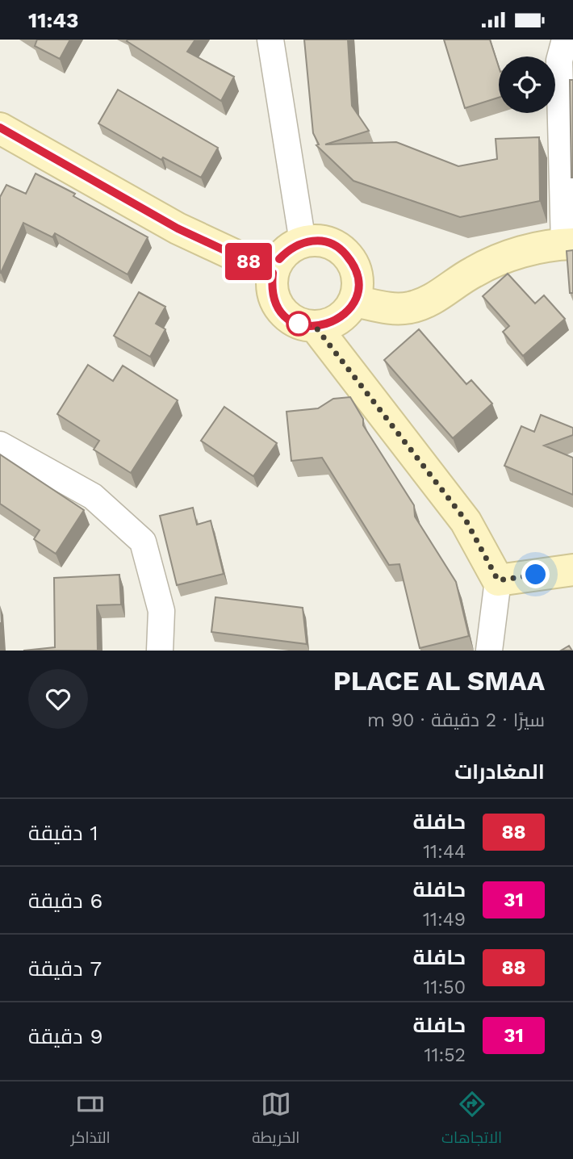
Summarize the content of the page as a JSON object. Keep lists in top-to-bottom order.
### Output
{
  "lines": ["bus line 88"],
  "page": {
    "status": "11:43",
    "on_map": "88",
    "heading": [
      ["PLACE AL SMAA", "سيرًا · 2 دقيقة · 90 m"],
      "المغادرات"
    ],
    "list": [
      {
        "mark": "88",
        "name": "حافلة",
        "note": "11:44",
        "value": "1 دقيقة"
      },
      {
        "mark": "31",
        "name": "حافلة",
        "note": "11:49",
        "value": "6 دقيقة"
      },
      {
        "mark": "88",
        "name": "حافلة",
        "note": "11:50",
        "value": "7 دقيقة"
      },
      {
        "mark": "31",
        "name": "حافلة",
        "note": "11:52",
        "value": "9 دقيقة"
      }
    ],
    "tabs": ["الاتجاهات", "الخريطة", "التذاكر"]
  }
}
